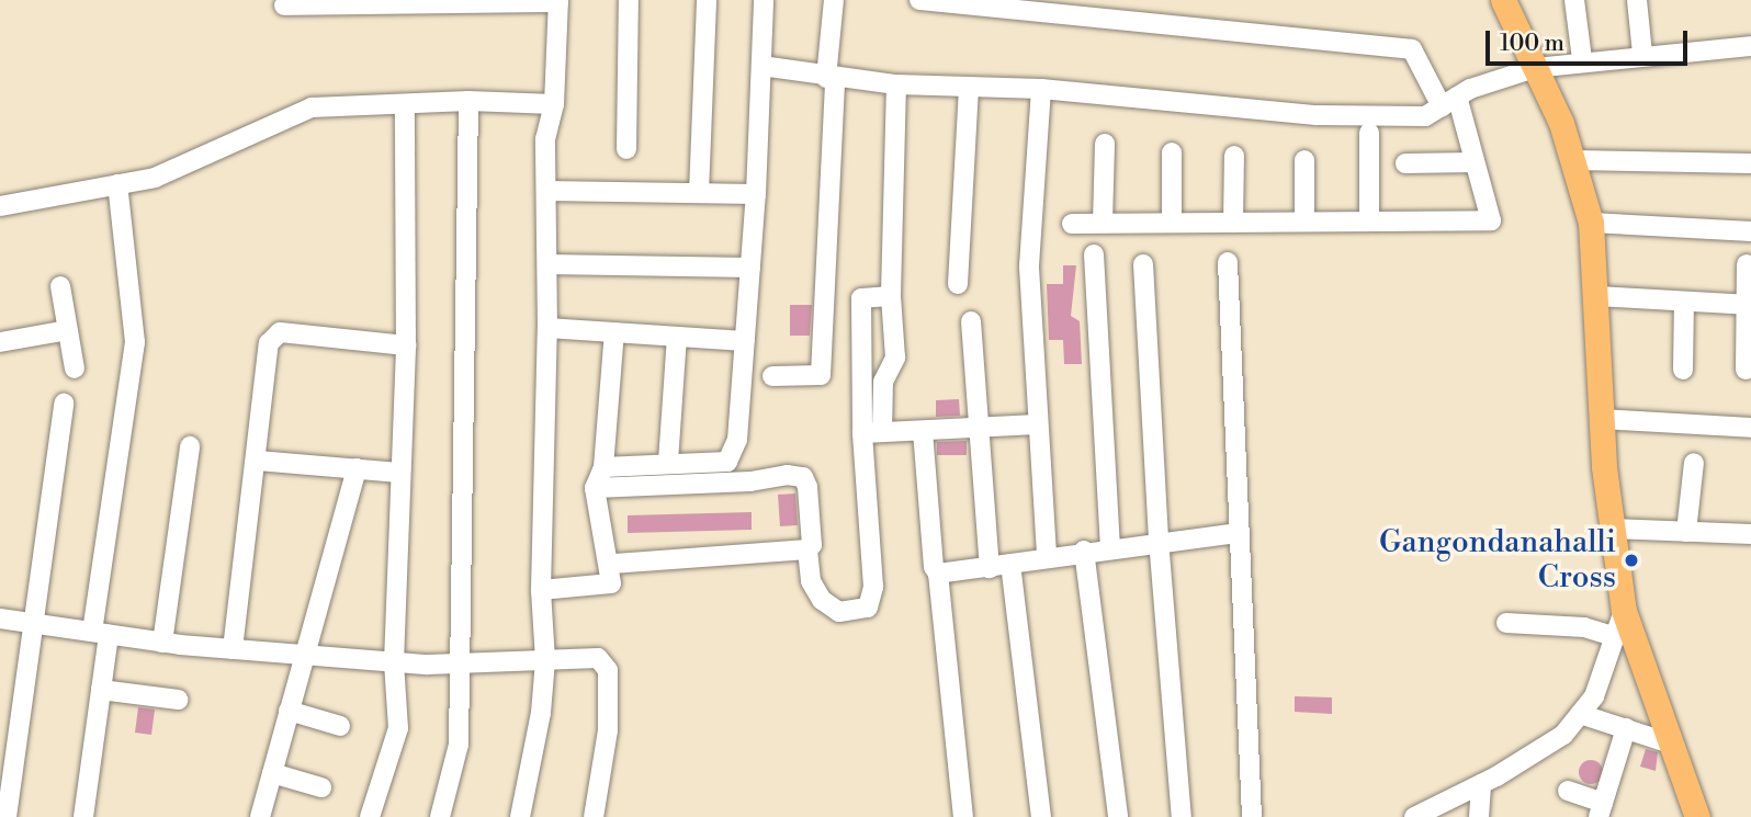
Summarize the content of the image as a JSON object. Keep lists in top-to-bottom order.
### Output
{
  "places": ["Gangondanahalli Cross"],
  "scale_bar": "100 m"
}
